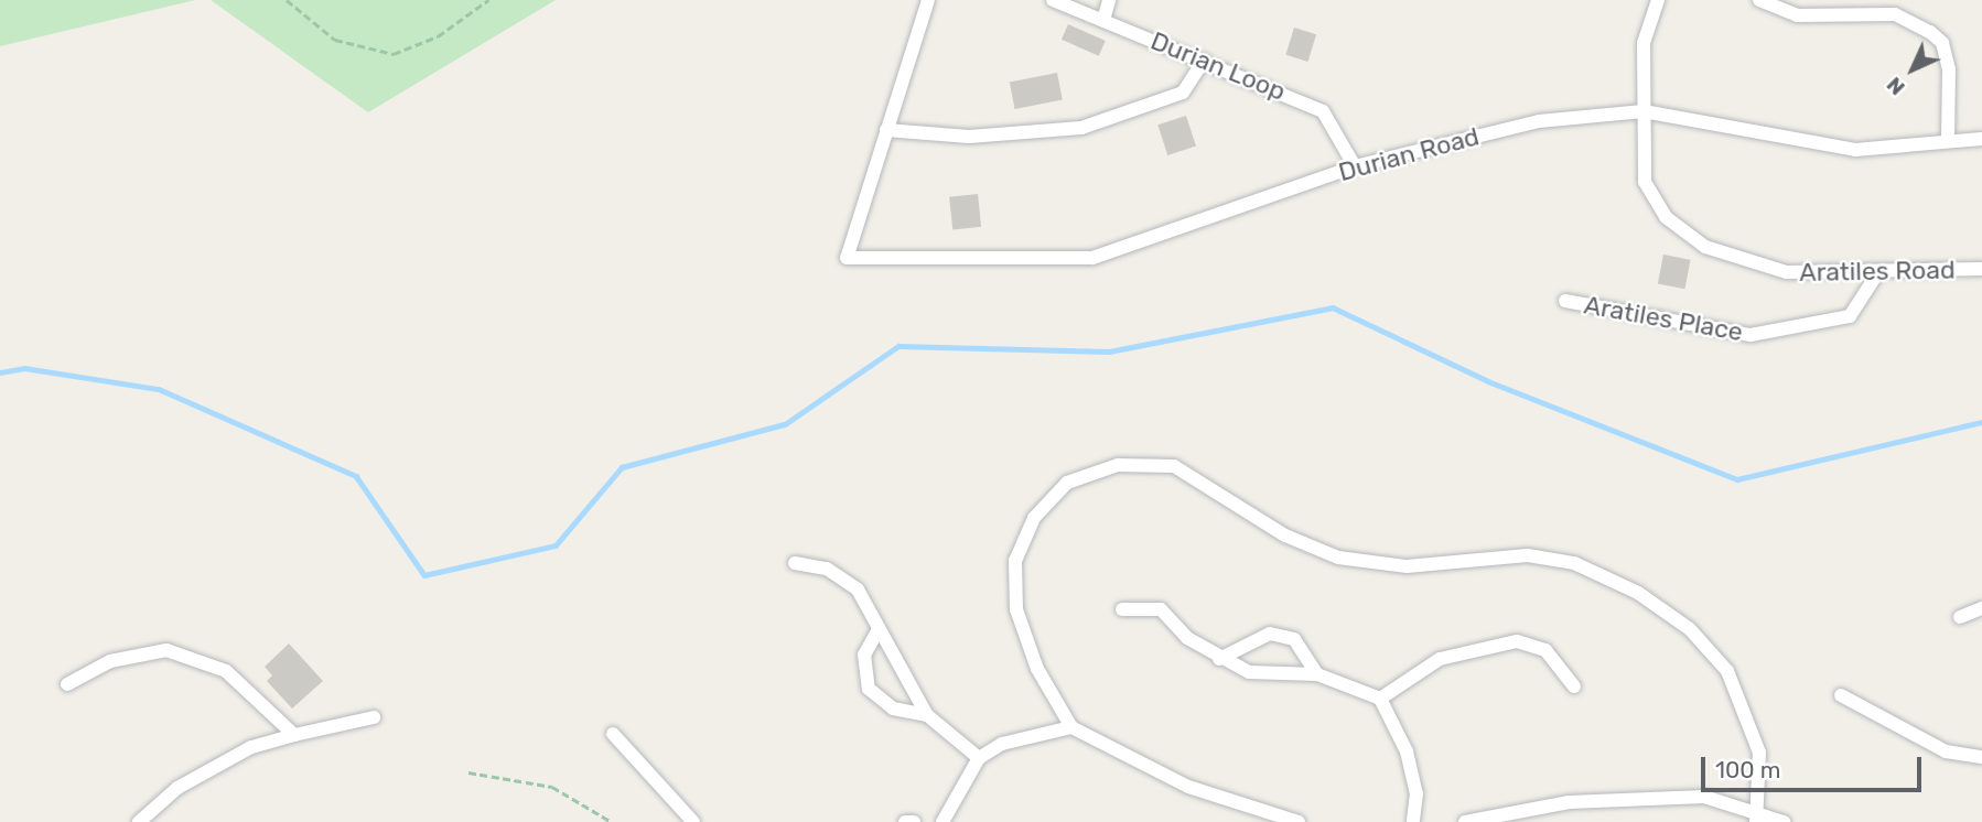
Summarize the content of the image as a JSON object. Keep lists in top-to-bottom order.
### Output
{
  "streets": {
    "street": [
      "Durian Loop",
      "Durian Road",
      "Aratiles Road",
      "Aratiles Place"
    ]
  },
  "crossings": [
    ["Durian Loop", "Durian Road"],
    ["Durian Road", "Aratiles Road"],
    ["Aratiles Road", "Aratiles Place"]
  ],
  "scale_bar": "100 m",
  "north": "bottom left"
}
